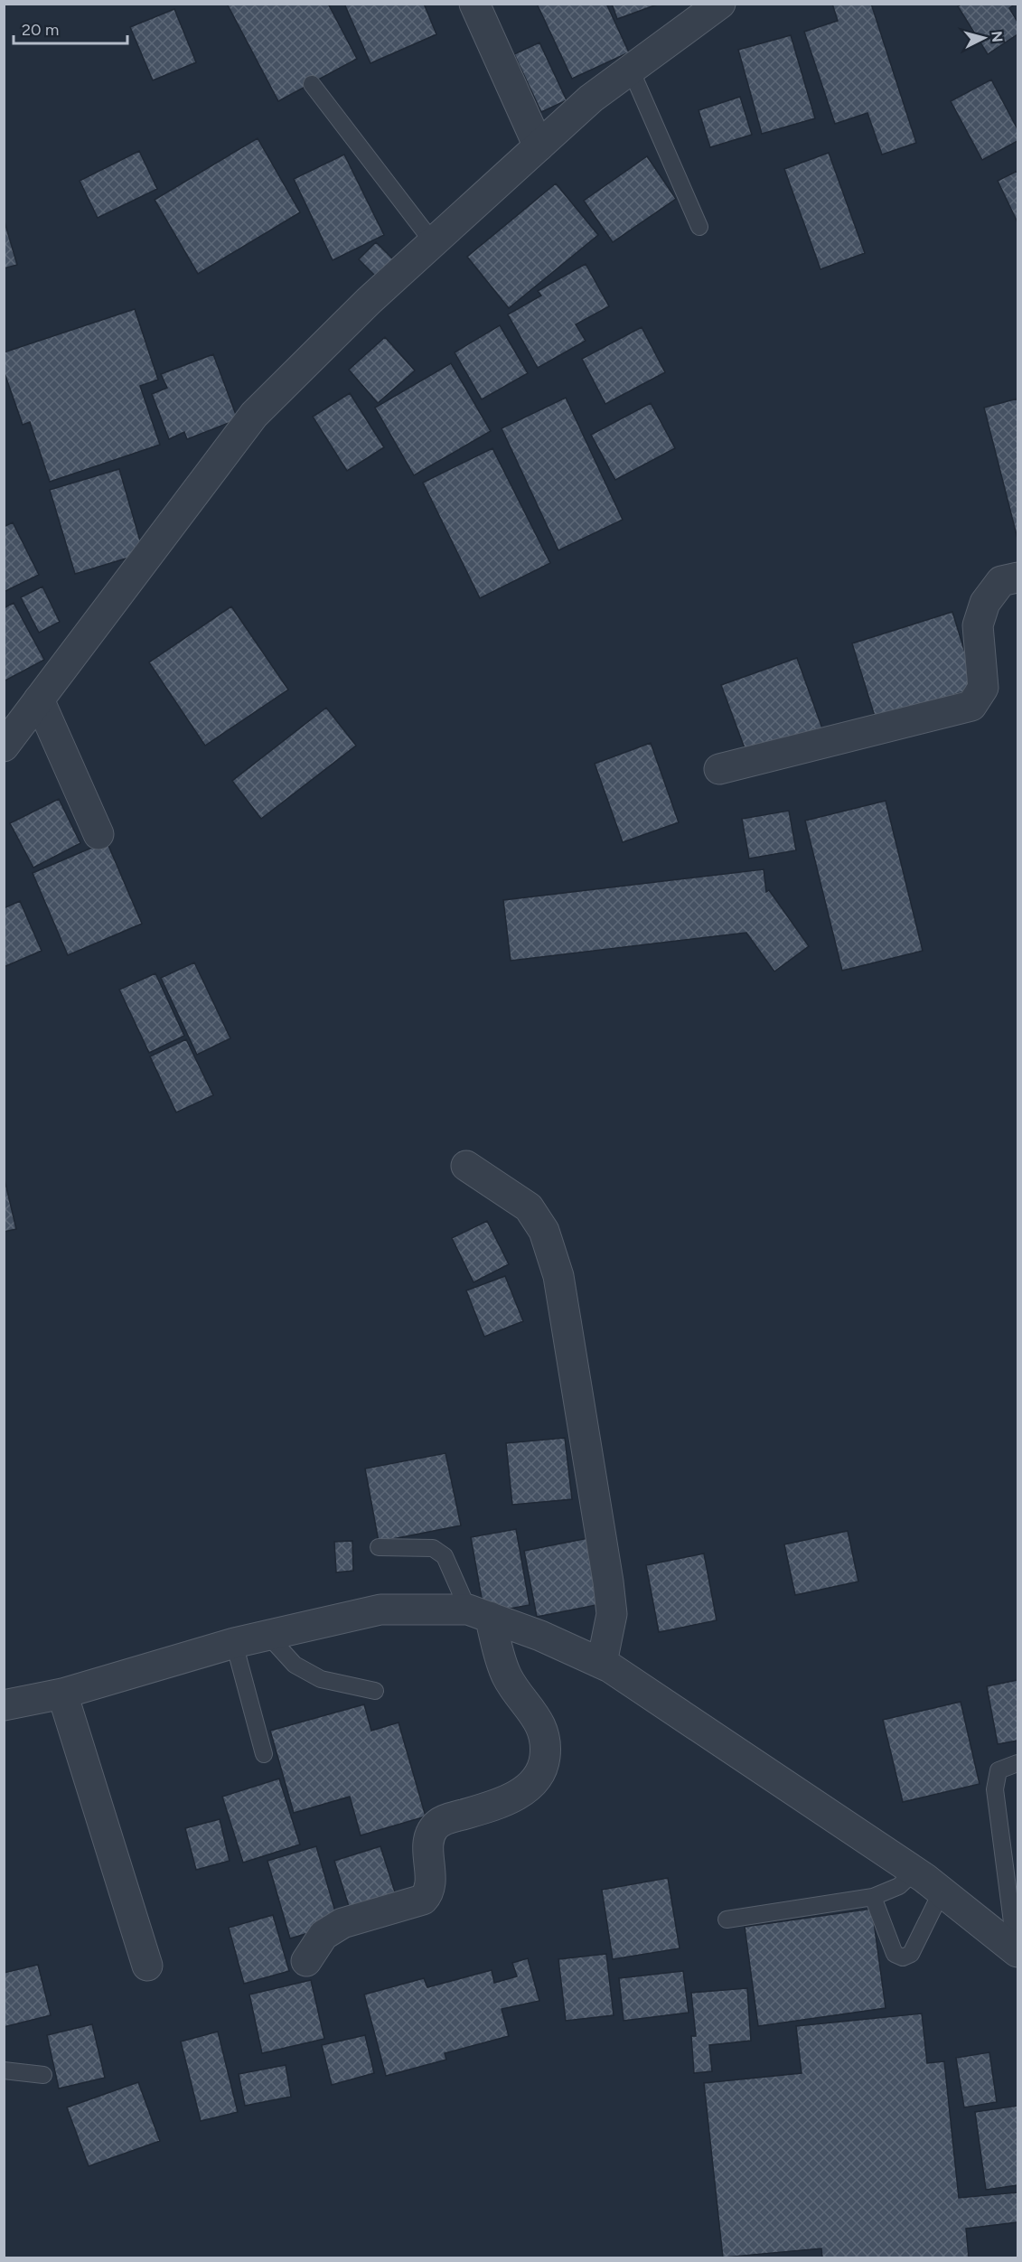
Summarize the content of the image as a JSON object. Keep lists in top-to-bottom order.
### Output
{
  "scale_bar": "20 m",
  "north": "right"
}
